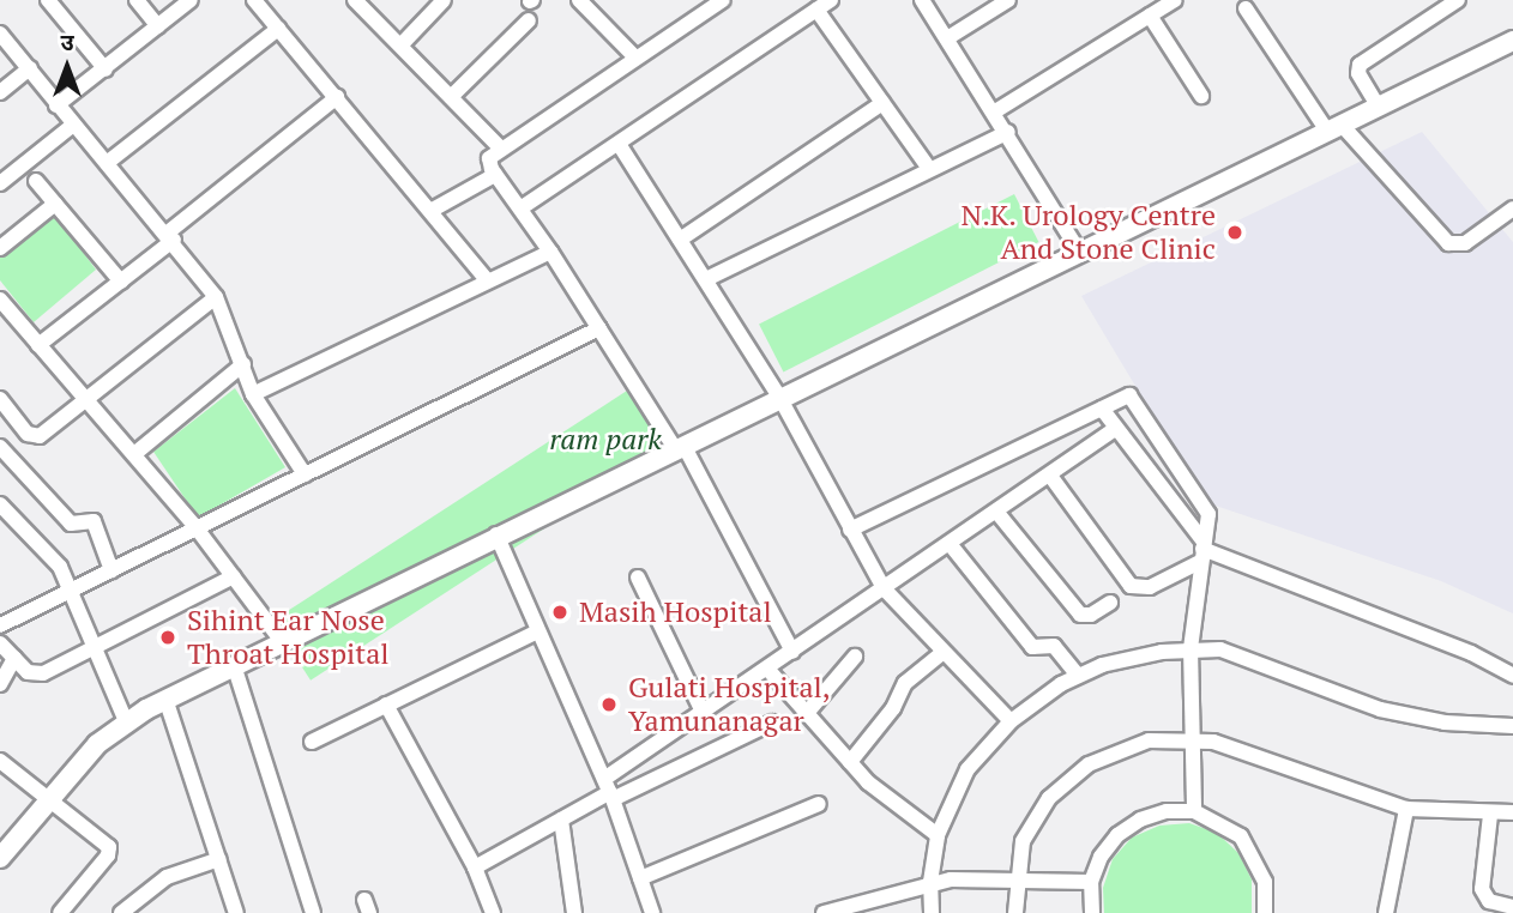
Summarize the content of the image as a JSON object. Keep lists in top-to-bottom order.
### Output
{
  "parks": ["ram park"],
  "places": [
    "N.K. Urology Centre And Stone Clinic",
    "Masih Hospital",
    "Sihint Ear Nose Throat Hospital",
    "Gulati Hospital, Yamunanagar"
  ],
  "north": "top"
}
